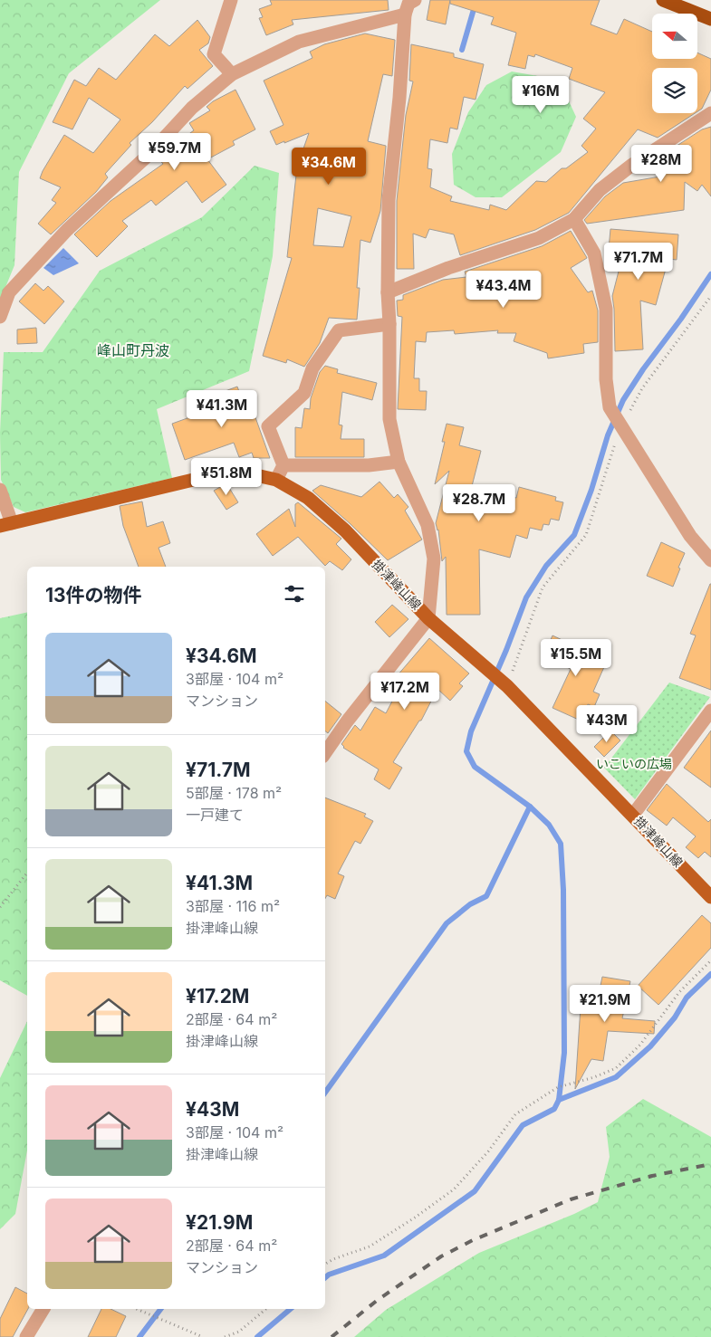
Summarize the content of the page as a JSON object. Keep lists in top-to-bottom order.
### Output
{
  "streets": {
    "main road": ["掛津峰山線"]
  },
  "districts": ["峰山町丹波"],
  "parks": ["いこいの広場"],
  "north": "left",
  "page": {
    "price": [
      "¥16M",
      "¥59.7M",
      "¥28M",
      "¥34.6M",
      "¥71.7M",
      "¥43.4M",
      "¥41.3M",
      "¥51.8M",
      "¥28.7M",
      "¥15.5M",
      "¥17.2M",
      "¥43M",
      "¥21.9M"
    ],
    "heading": "13件の物件",
    "list": [
      {
        "name": "¥34.6M",
        "note": "3部屋 · 104 m² · マンション"
      },
      {
        "name": "¥71.7M",
        "note": "5部屋 · 178 m² · 一戸建て"
      },
      {
        "name": "¥41.3M",
        "note": "3部屋 · 116 m² · 掛津峰山線"
      },
      {
        "name": "¥17.2M",
        "note": "2部屋 · 64 m² · 掛津峰山線"
      },
      {
        "name": "¥43M",
        "note": "3部屋 · 104 m² · 掛津峰山線"
      },
      {
        "name": "¥21.9M",
        "note": "2部屋 · 64 m² · マンション"
      }
    ]
  }
}
